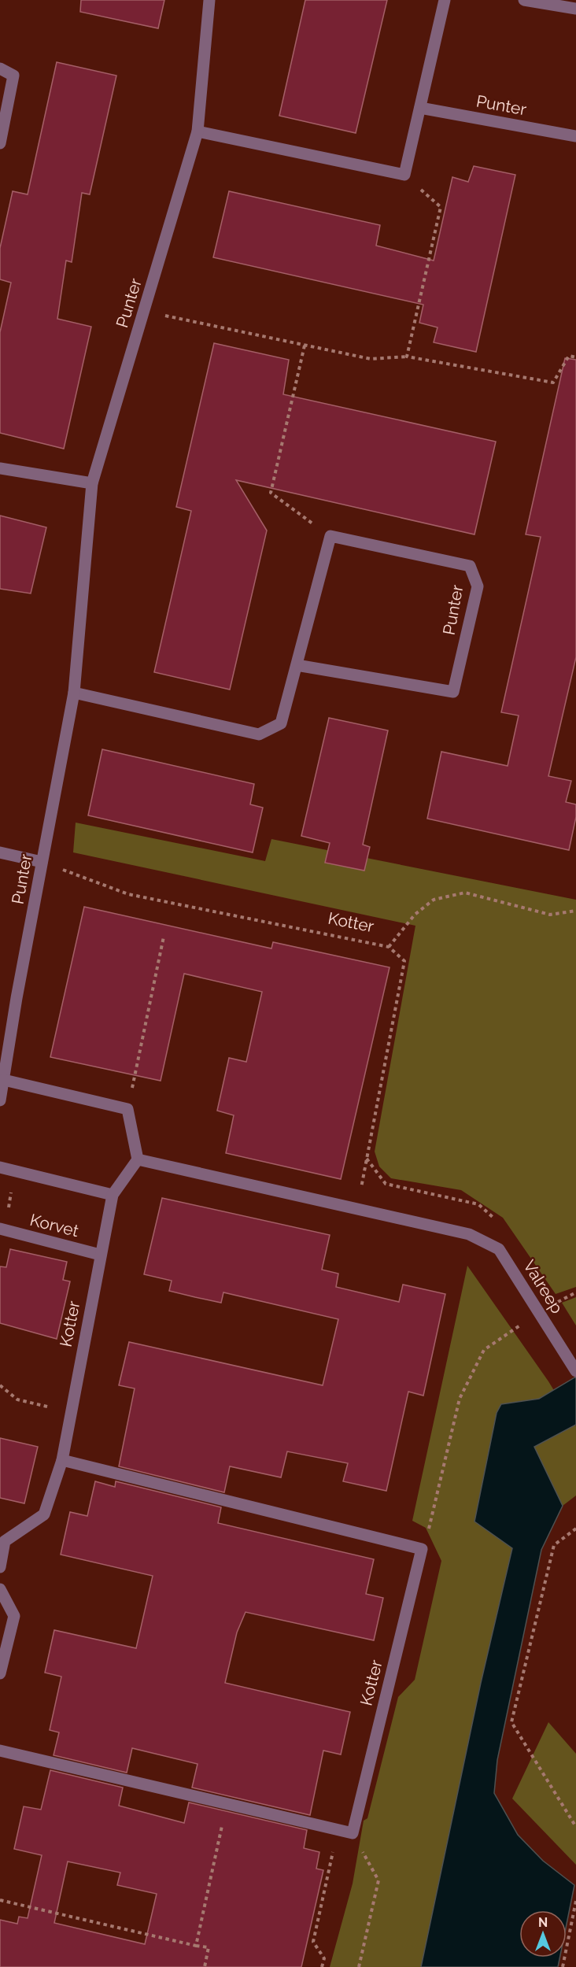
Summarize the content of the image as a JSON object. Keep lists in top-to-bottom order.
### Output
{
  "streets": {
    "street": [
      "Punter",
      "Kotter",
      "Korvet",
      "Valreep"
    ]
  },
  "crossings": [
    ["Punter", "Kotter"],
    ["Kotter", "Korvet"],
    ["Kotter", "Valreep"]
  ],
  "north": "top"
}
